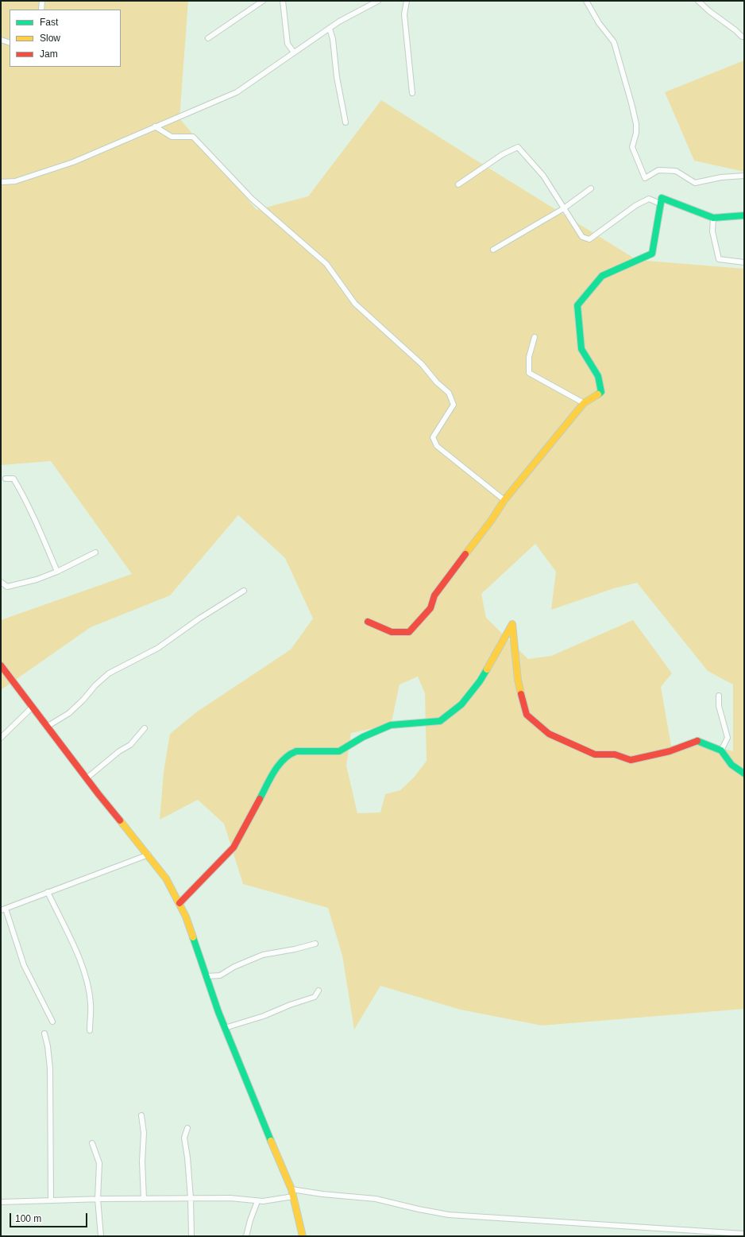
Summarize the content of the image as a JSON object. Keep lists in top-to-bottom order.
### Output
{
  "legend": ["Fast", "Slow", "Jam"],
  "scale_bar": "100 m"
}
